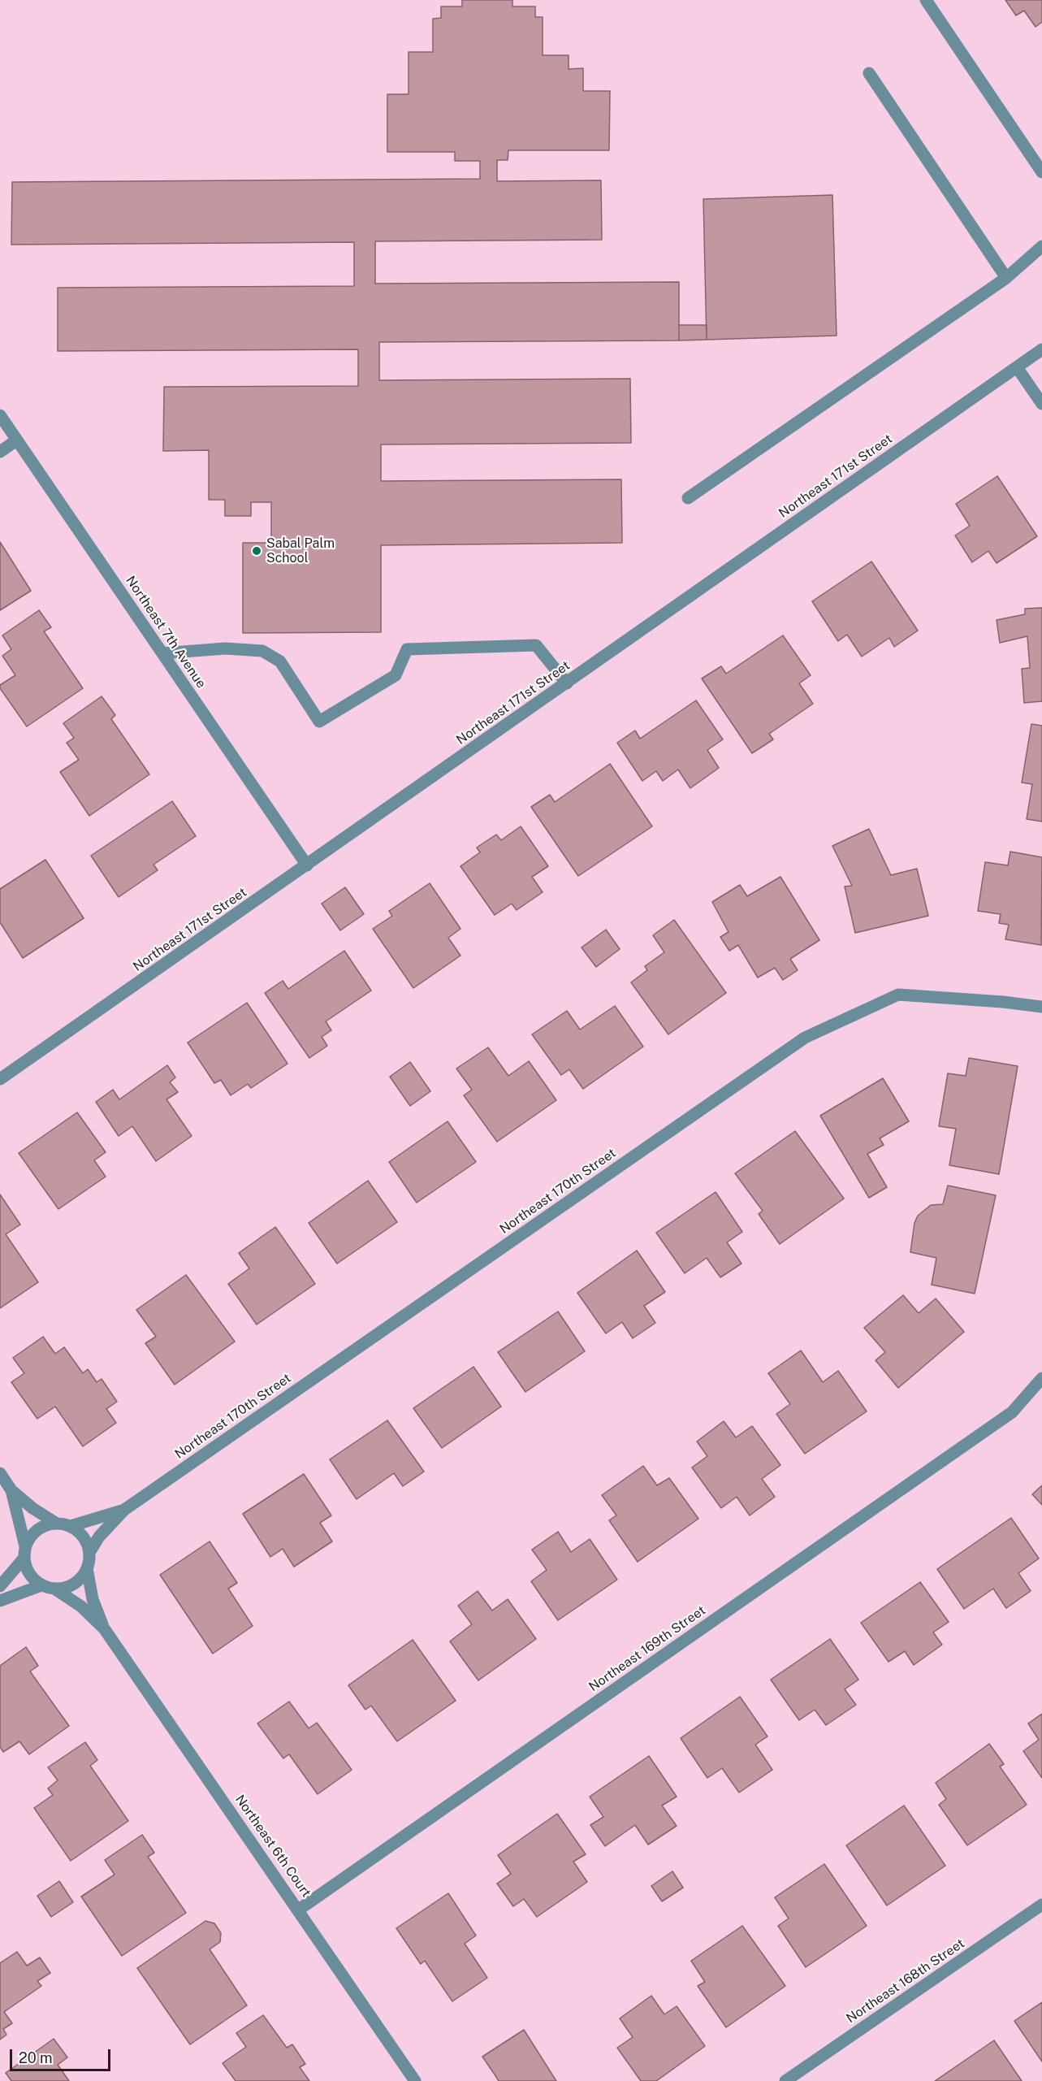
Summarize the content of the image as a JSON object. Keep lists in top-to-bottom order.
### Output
{
  "streets": {
    "street": [
      "Northeast 171st Street",
      "Northeast 7th Avenue",
      "Northeast 170th Street",
      "Northeast 169th Street",
      "Northeast 6th Court",
      "Northeast 168th Street"
    ]
  },
  "crossings": [
    ["Northeast 171st Street", "Northeast 7th Avenue"],
    ["Northeast 170th Street", "Northeast 6th Court"],
    ["Northeast 169th Street", "Northeast 6th Court"]
  ],
  "places": ["Sabal Palm School"],
  "scale_bar": "20 m"
}
